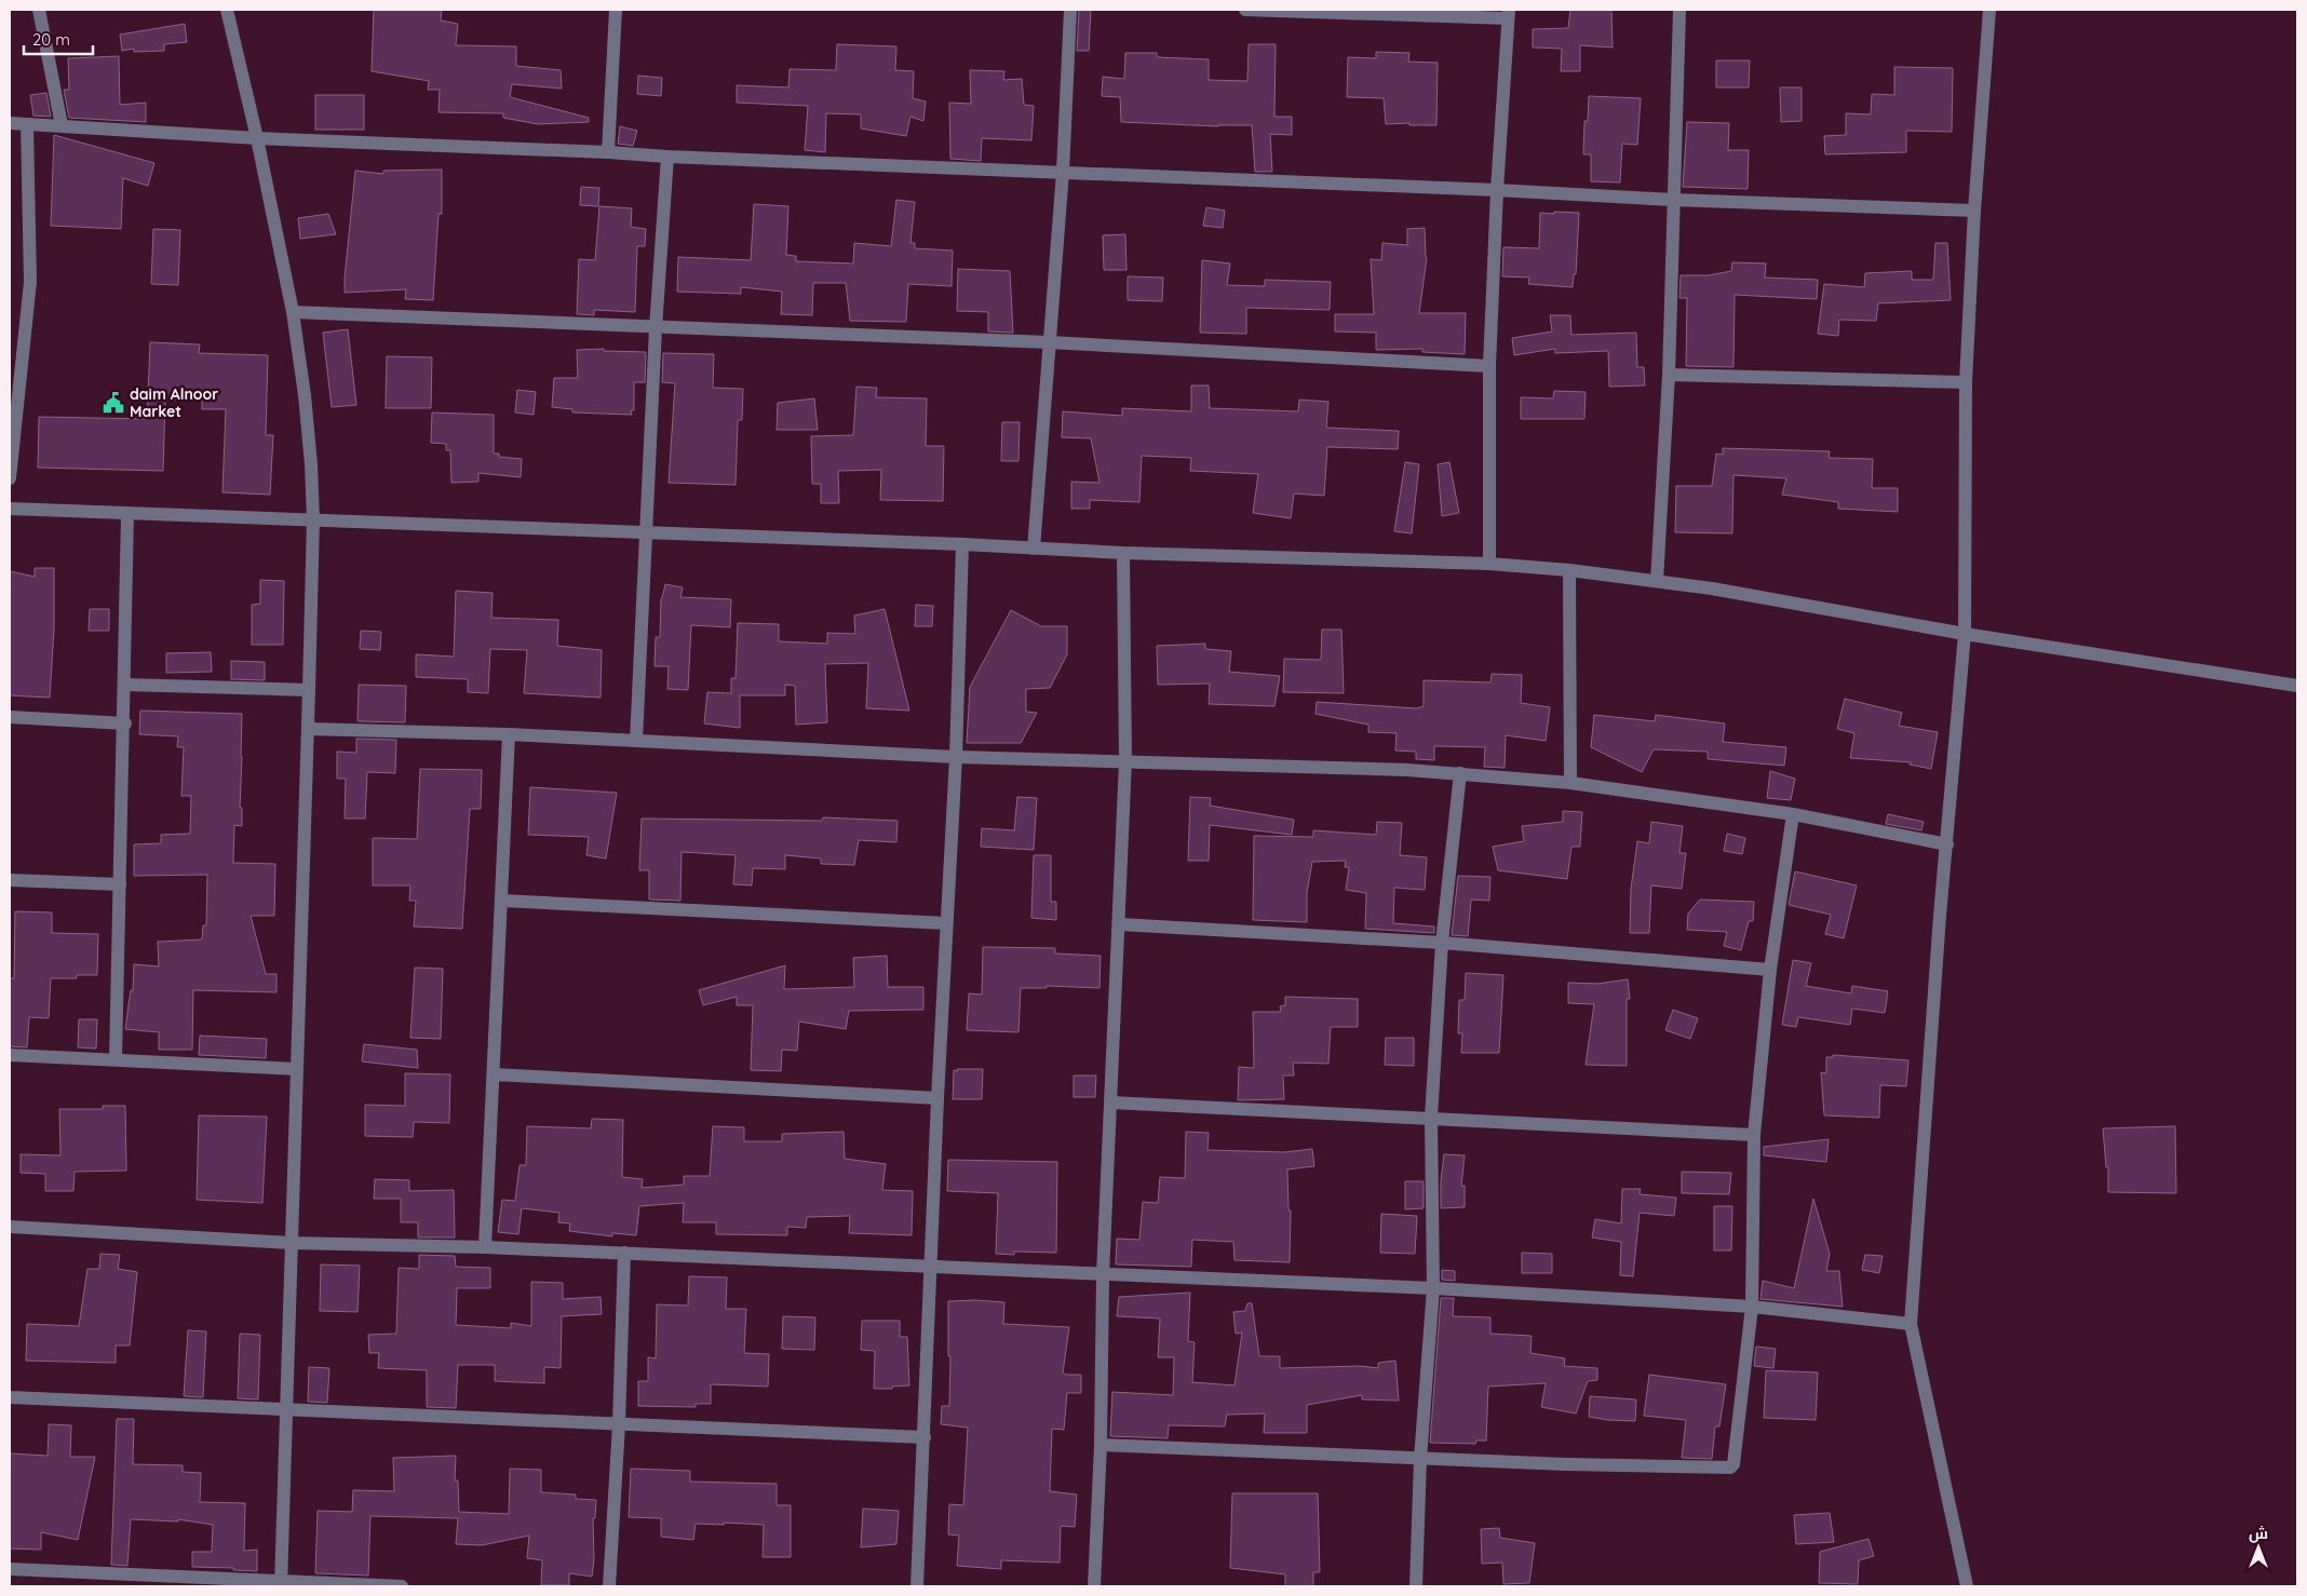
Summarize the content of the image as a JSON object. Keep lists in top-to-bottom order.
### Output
{
  "places": {
    "public building": ["daim Alnoor Market"]
  },
  "scale_bar": "20 m",
  "north": "top"
}
